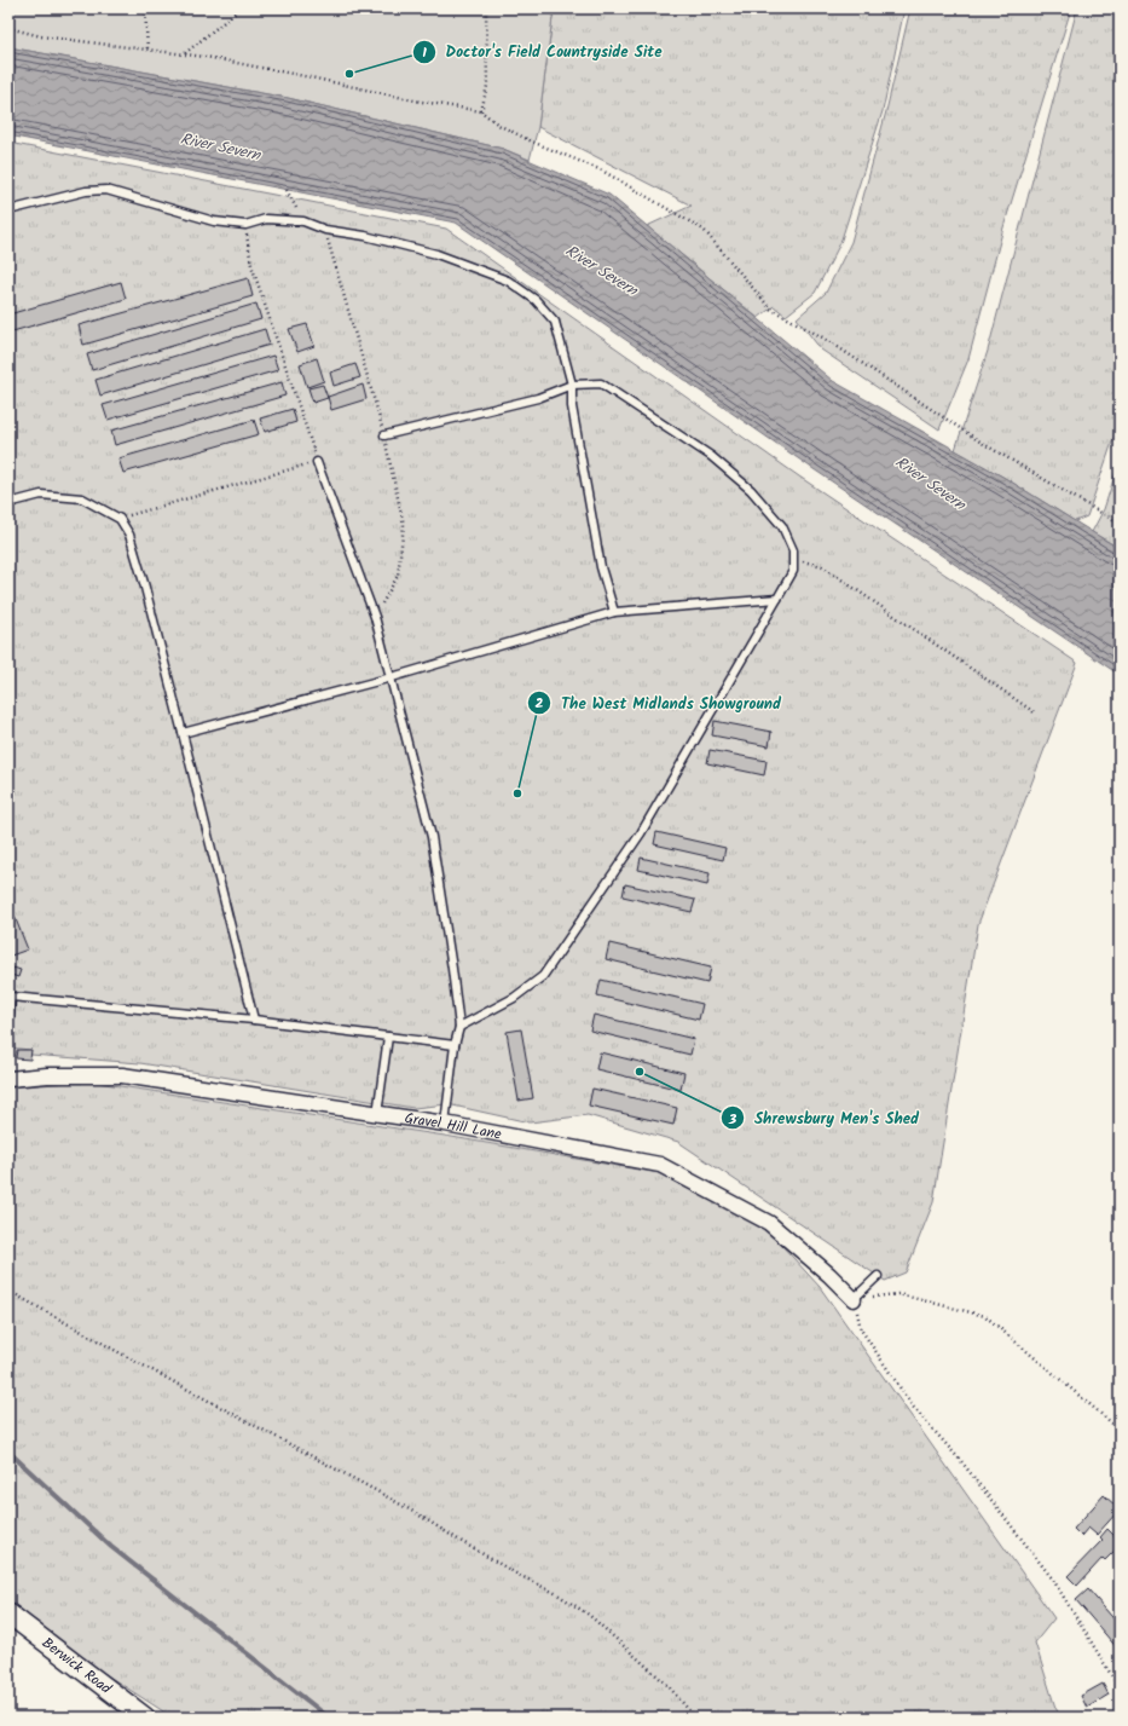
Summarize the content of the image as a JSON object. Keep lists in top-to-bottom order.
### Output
{
  "streets": {
    "main road": ["Berwick Road"],
    "street": ["Gravel Hill Lane"]
  },
  "water": ["River Severn"],
  "places": ["Doctor's Field Countryside Site", "The West Midlands Showground", "Shrewsbury Men's Shed"]
}
